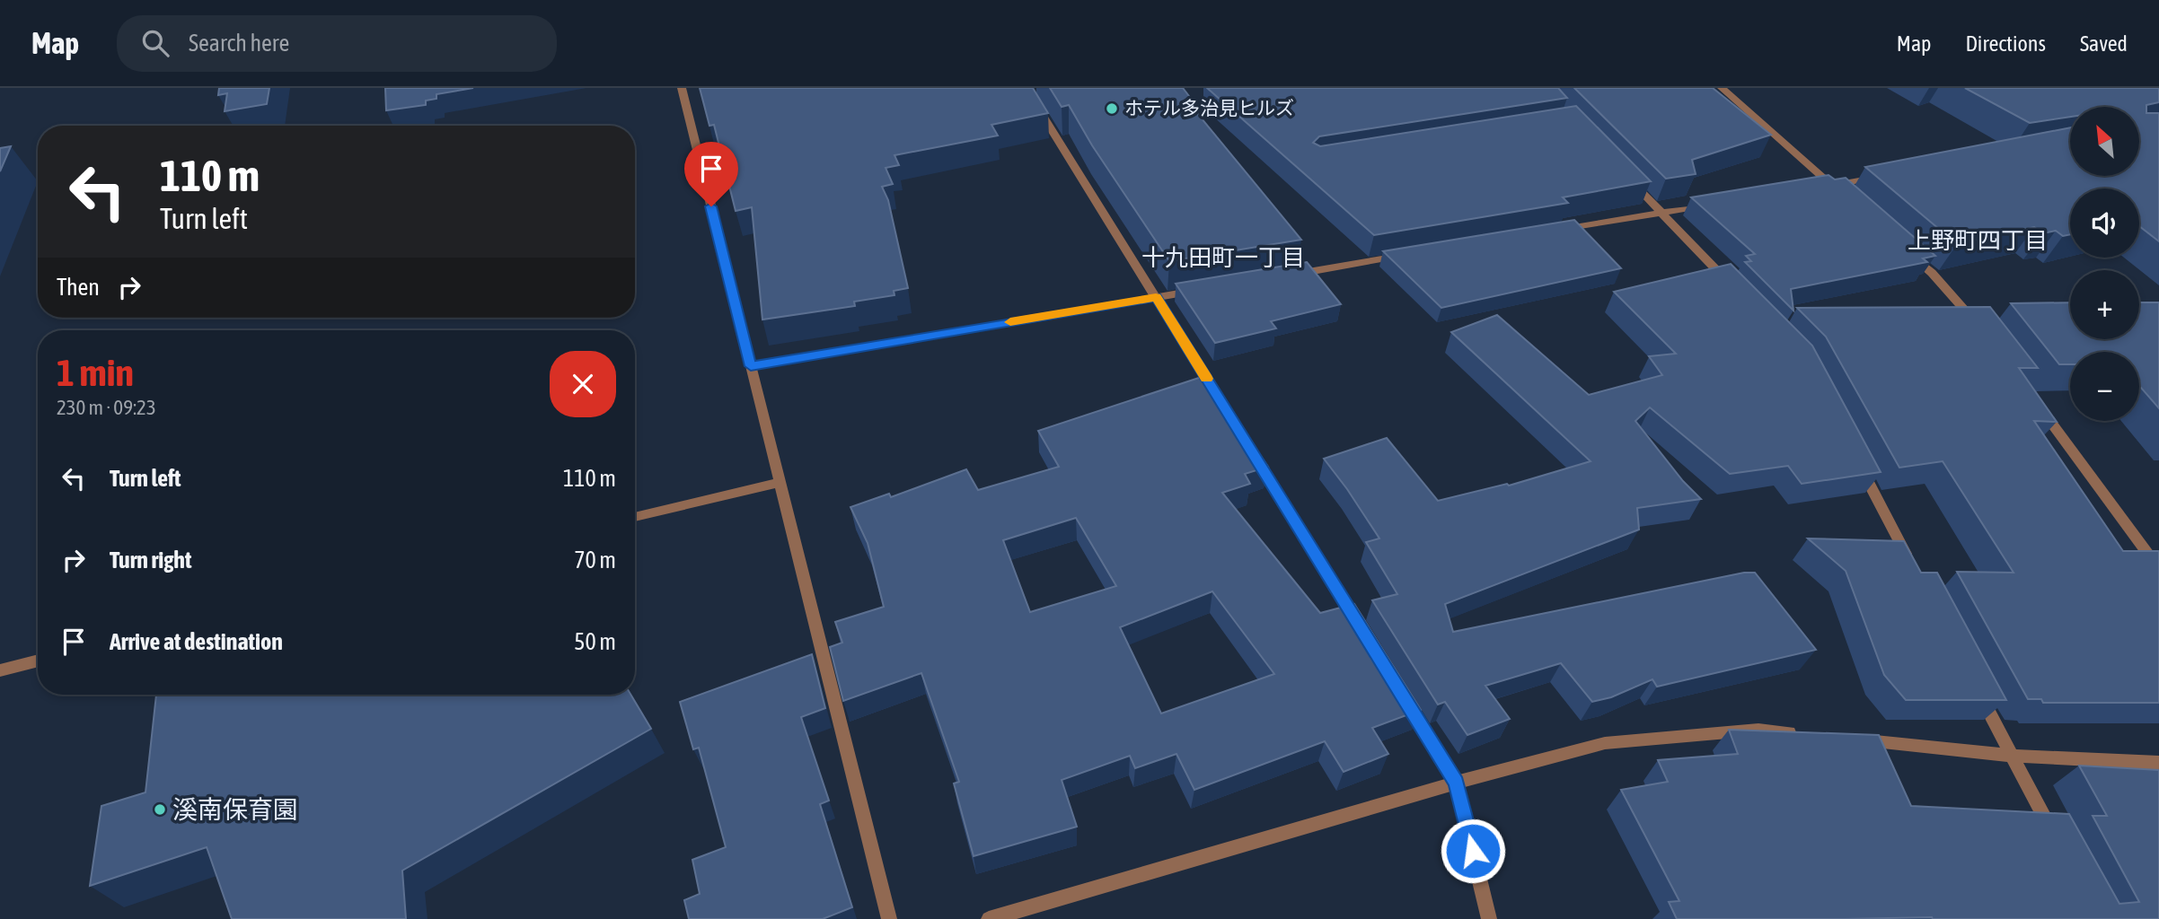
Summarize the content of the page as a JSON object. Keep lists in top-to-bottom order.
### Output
{
  "districts": ["上野町四丁目", "十九田町一丁目"],
  "places": ["ホテル多治見ヒルズ", "溪南保育園"],
  "north": "top left",
  "page": {
    "header": "Map",
    "search": "Search here",
    "nav": ["Map", "Directions", "Saved"],
    "map_buttons": ["+", "−"],
    "turn": ["110 m", "Turn left"],
    "then": "Then",
    "heading": ["1 min", "230 m · 09:23"],
    "list": [
      {
        "name": "Turn left",
        "value": "110 m"
      },
      {
        "name": "Turn right",
        "value": "70 m"
      },
      {
        "name": "Arrive at destination",
        "value": "50 m"
      }
    ]
  }
}
